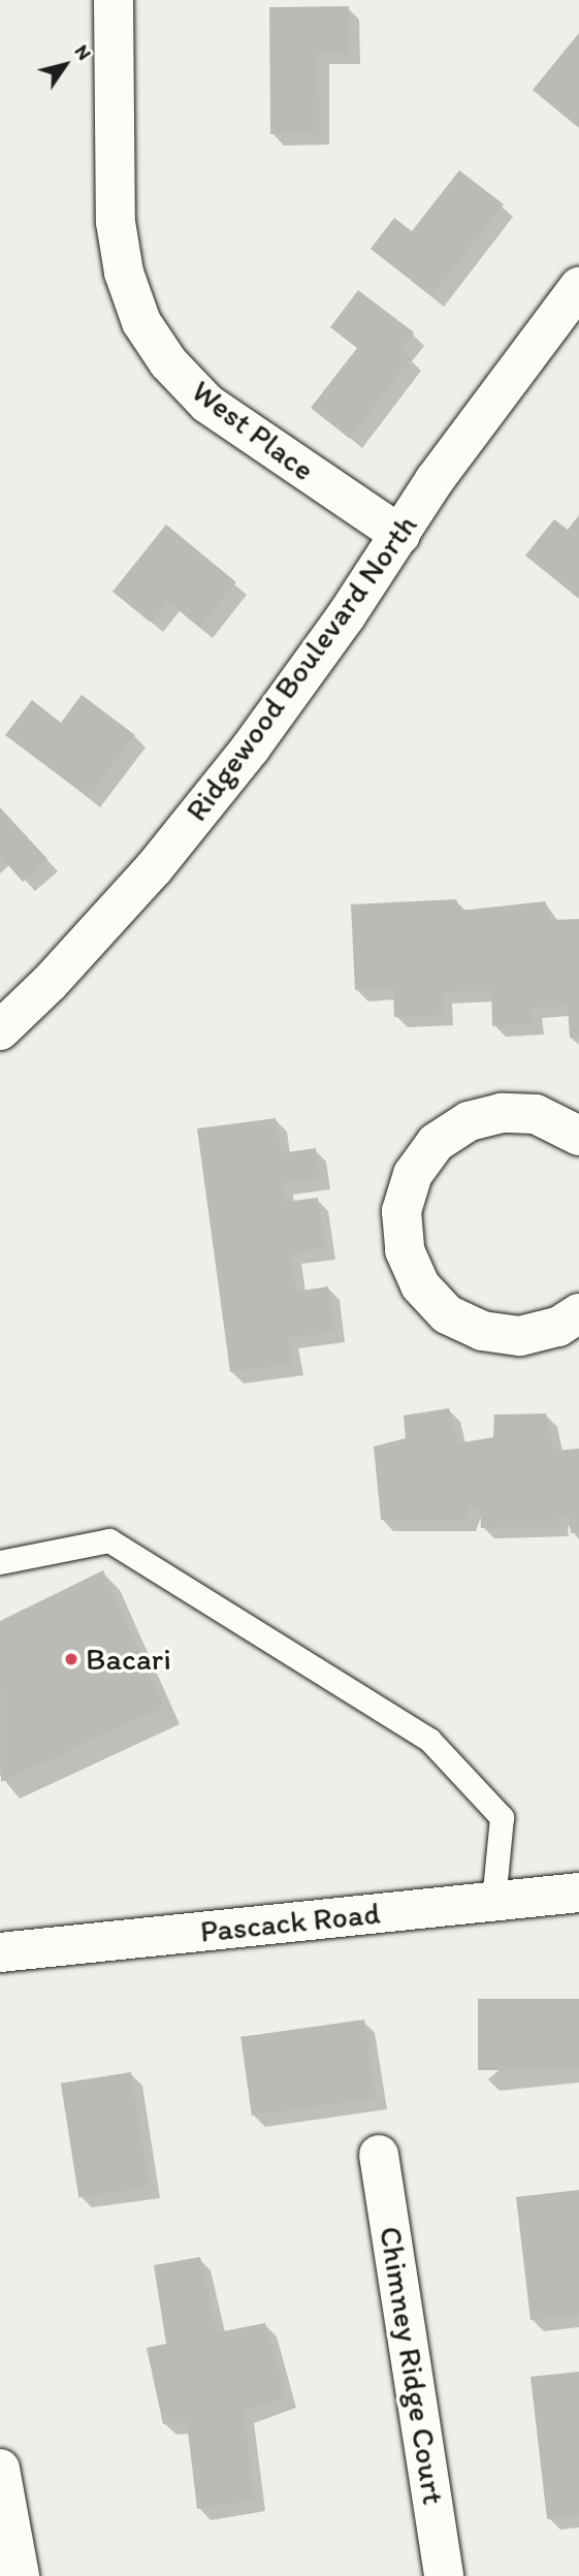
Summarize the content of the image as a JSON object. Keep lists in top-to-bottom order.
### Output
{
  "streets": {
    "street": [
      "West Place",
      "Ridgewood Boulevard North",
      "Pascack Road",
      "Chimney Ridge Court"
    ]
  },
  "crossings": [
    ["West Place", "Ridgewood Boulevard North"]
  ],
  "places": ["Bacari"],
  "north": "top right"
}
